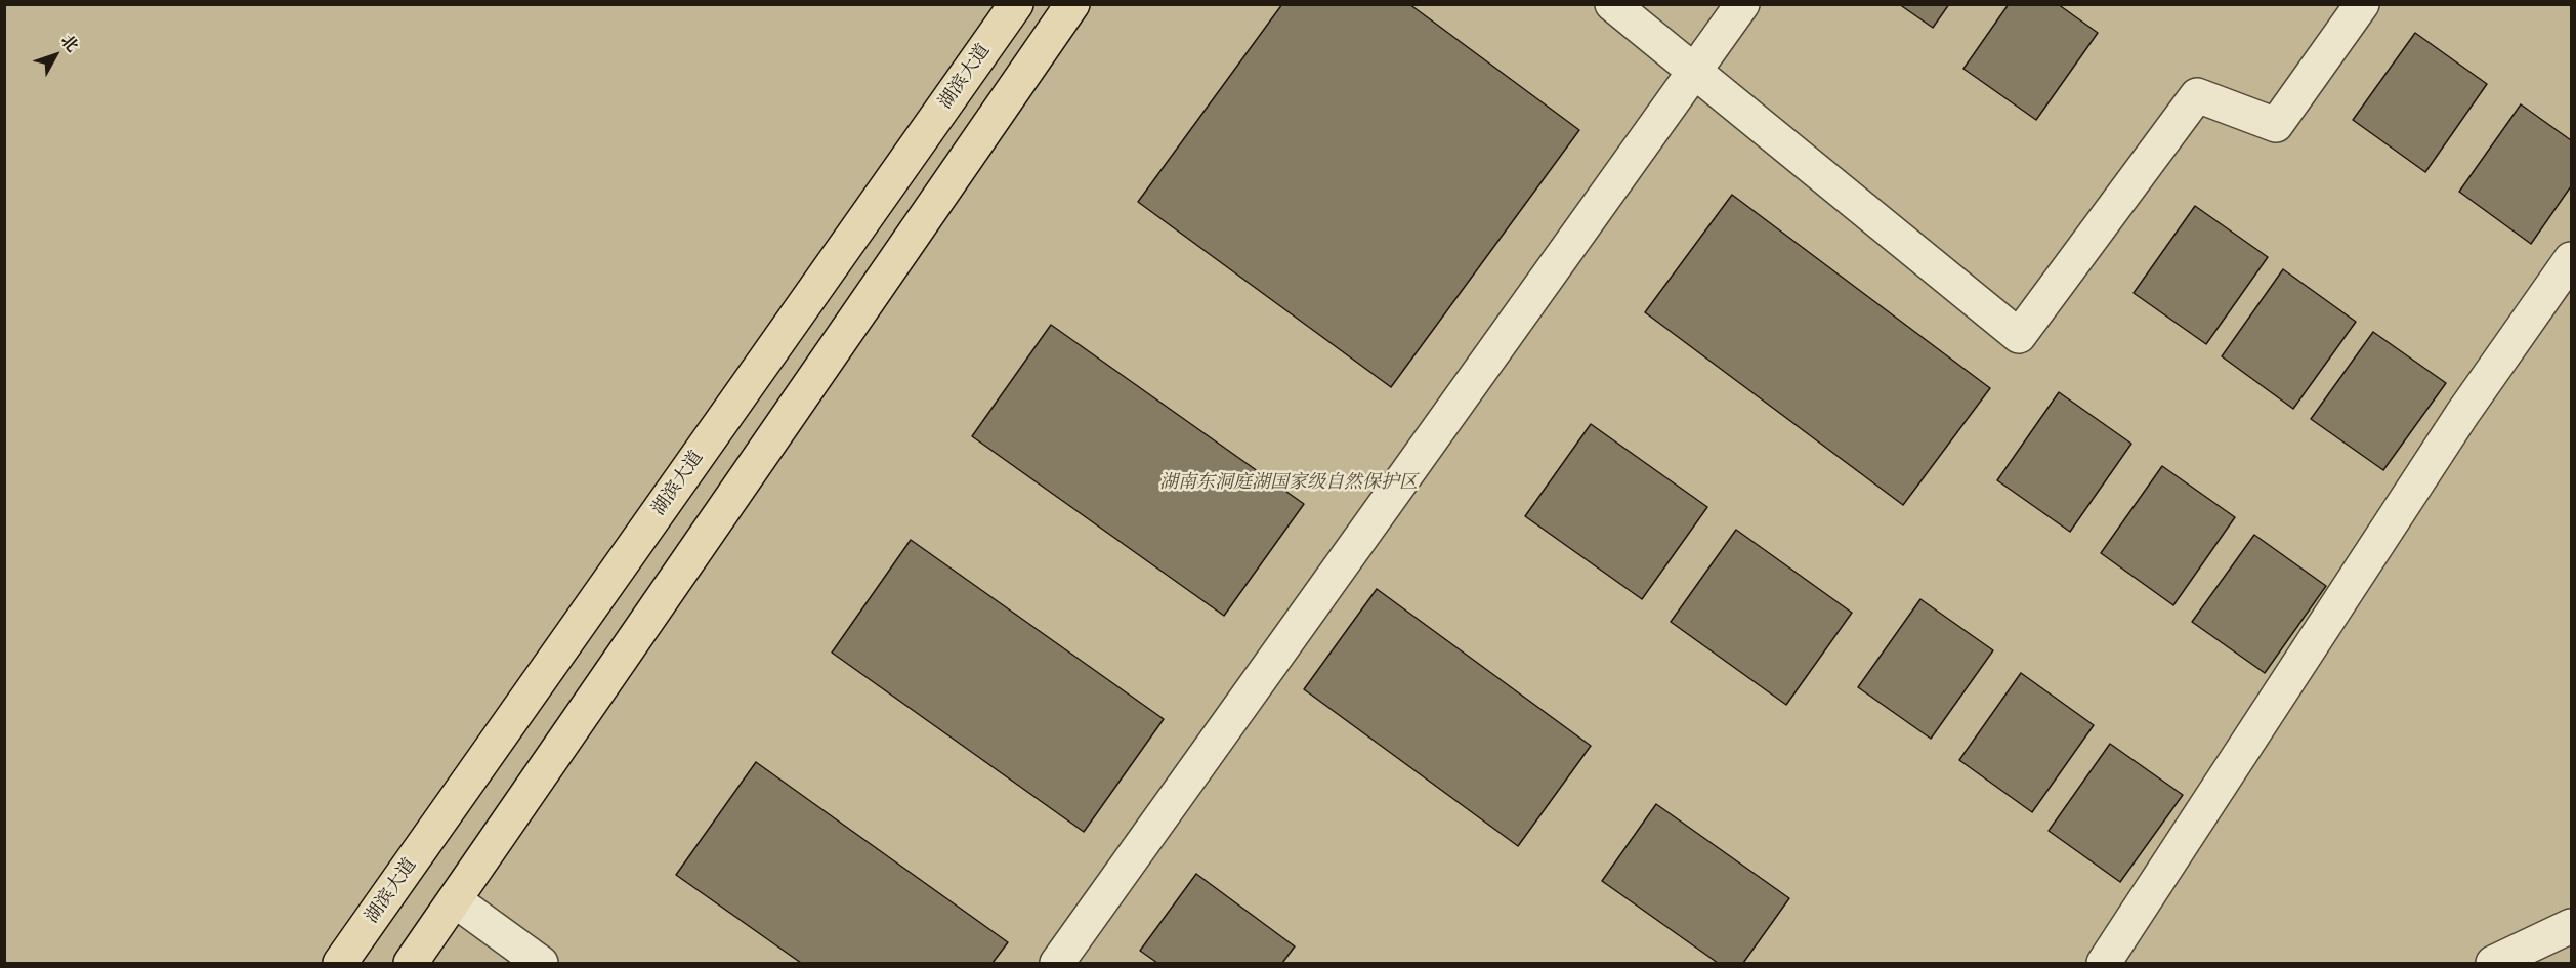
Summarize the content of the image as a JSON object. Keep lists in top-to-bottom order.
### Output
{
  "streets": {
    "highway": ["湖滨大道"]
  },
  "parks": ["湖南东洞庭湖国家级自然保护区"],
  "north": "top right"
}
